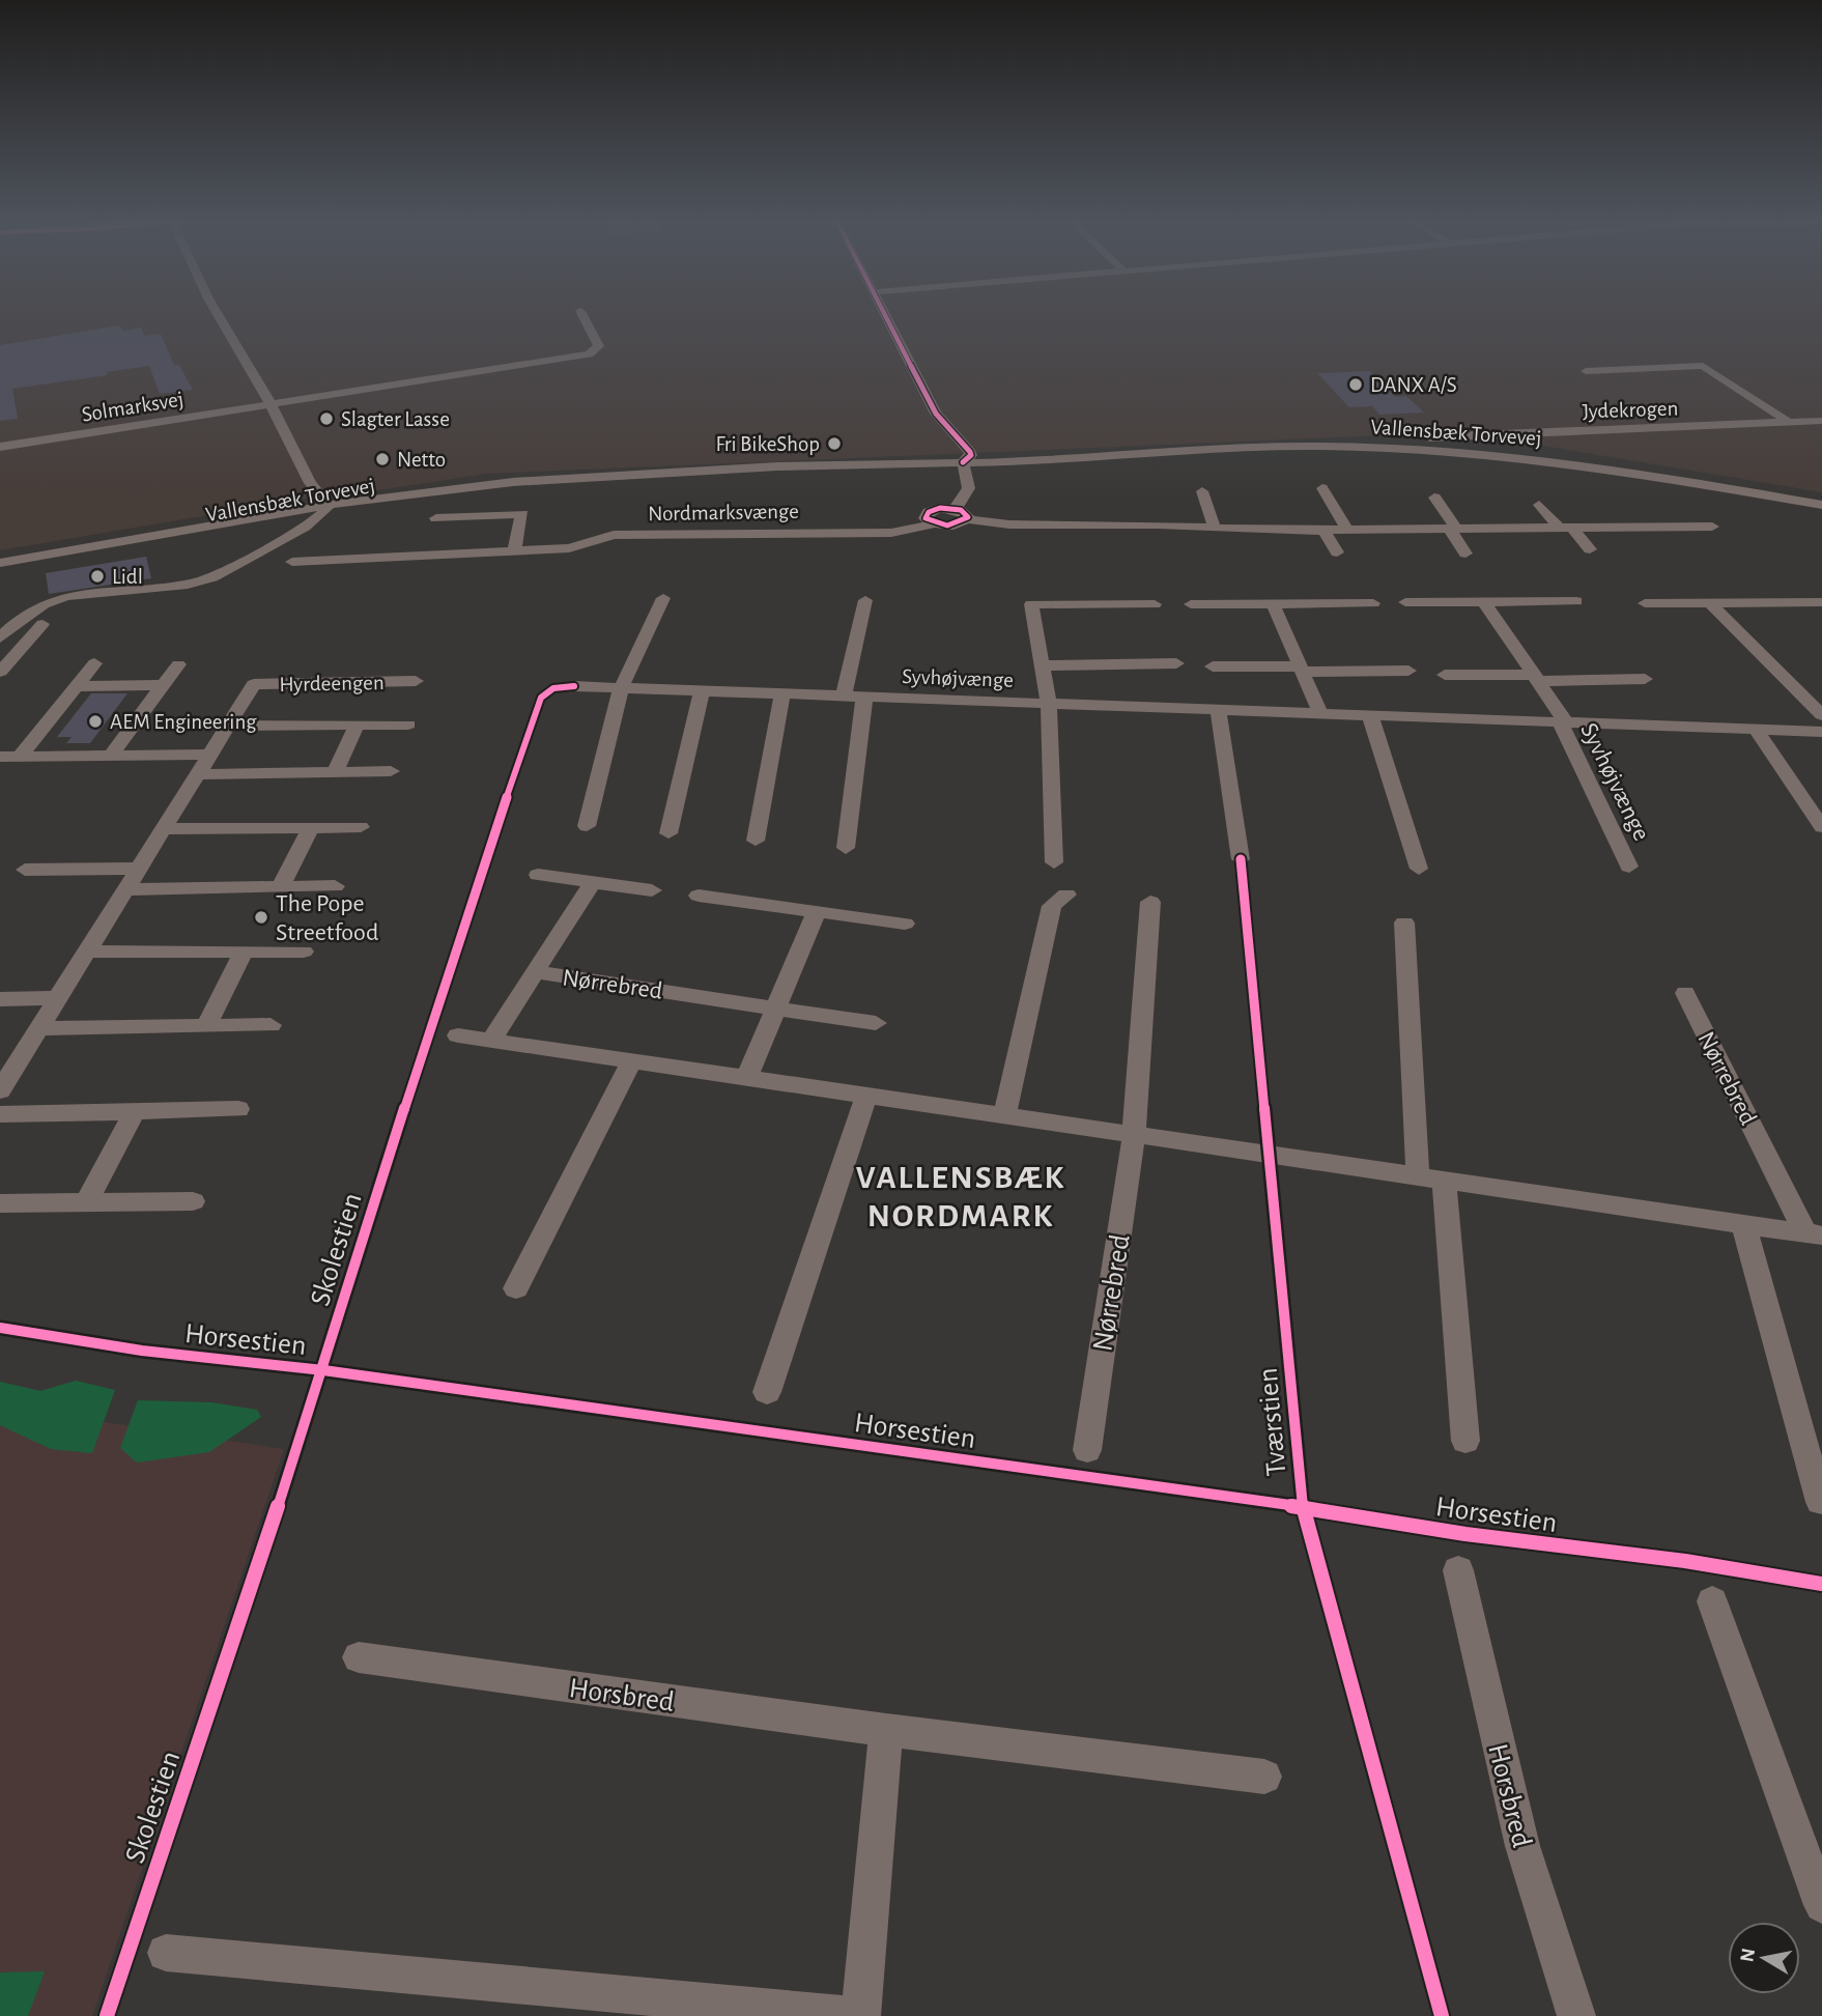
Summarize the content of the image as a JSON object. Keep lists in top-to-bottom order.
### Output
{
  "streets": {
    "street": [
      "Solmarksvej",
      "Jydekrogen",
      "Vallensbæk Torvevej",
      "Nordmarksvænge",
      "Syvhøjvænge",
      "Hyrdeengen",
      "Nørrebred",
      "Horsbred"
    ],
    "cycle path": ["Skolestien", "Horsestien", "Tværstien"]
  },
  "districts": ["VALLENSBÆK NORDMARK"],
  "places": [
    "DANX A/S",
    "Slagter Lasse",
    "Fri BikeShop",
    "Netto",
    "Lidl",
    "AEM Engineering",
    "The Pope Streetfood"
  ],
  "north": "left"
}
